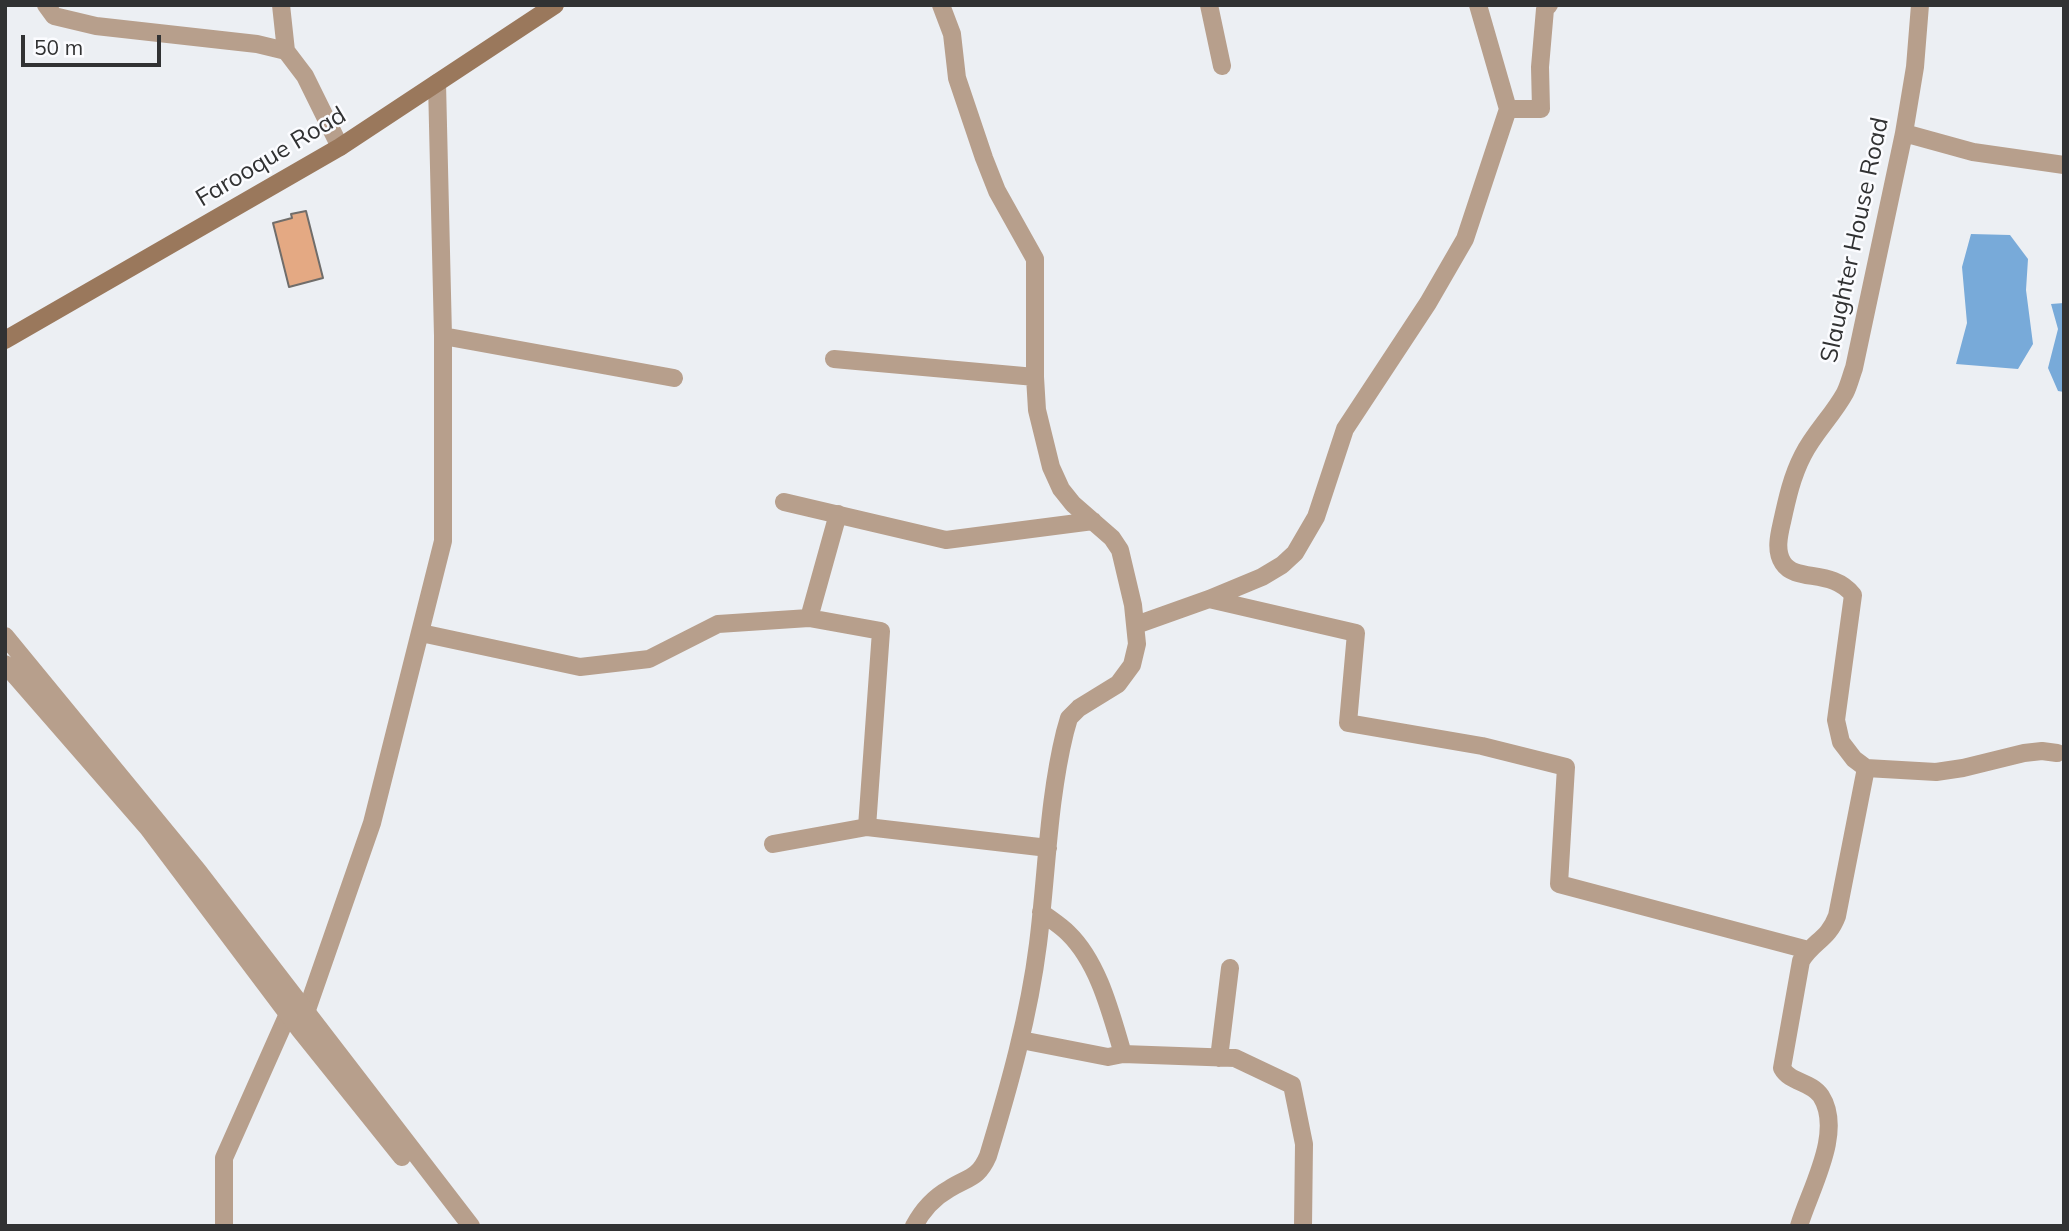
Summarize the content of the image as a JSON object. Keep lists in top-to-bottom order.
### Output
{
  "streets": {
    "main road": ["Farooque Road"],
    "street": ["Slaughter House Road"]
  },
  "scale_bar": "50 m"
}
